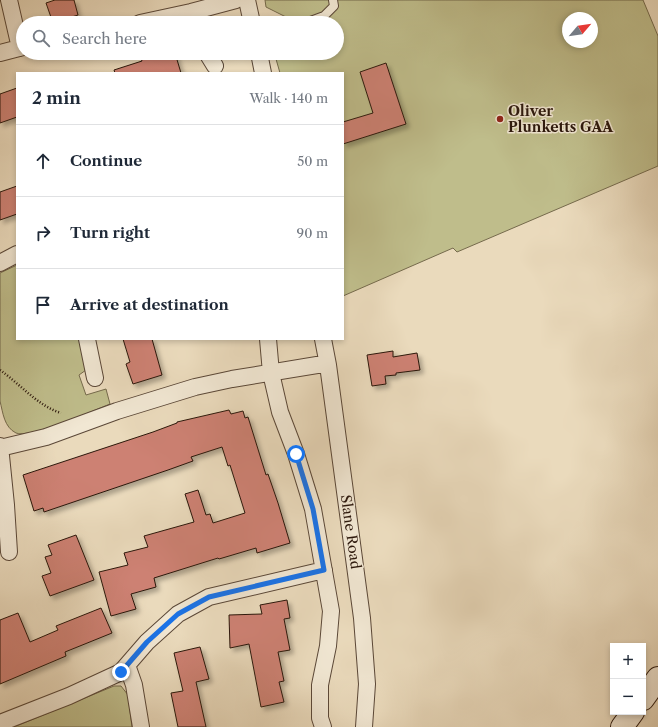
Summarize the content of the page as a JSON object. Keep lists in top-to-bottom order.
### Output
{
  "streets": {
    "street": ["Slane Road"]
  },
  "places": ["Oliver Plunketts GAA"],
  "north": "top right",
  "page": {
    "search": "Search here",
    "heading": ["2 min", "Walk · 140 m"],
    "list": [
      ["Continue", "50 m"],
      ["Turn right", "90 m"],
      "Arrive at destination"
    ],
    "map_buttons": ["+", "−"]
  }
}
